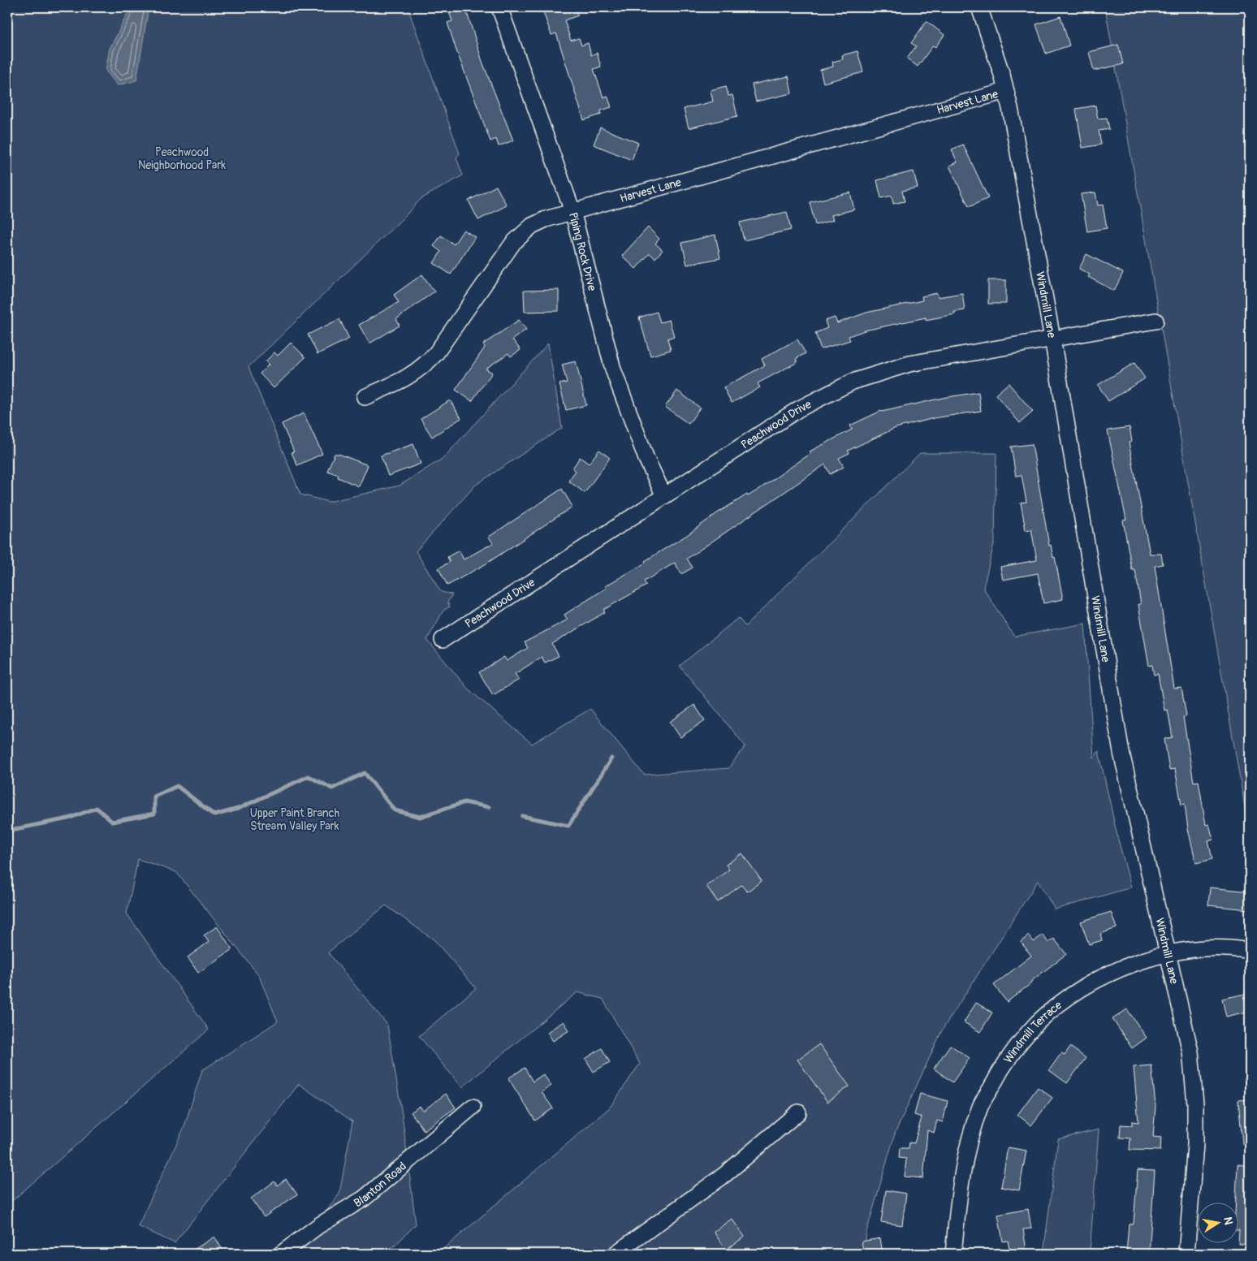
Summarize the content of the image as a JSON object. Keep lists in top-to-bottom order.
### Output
{
  "streets": {
    "street": [
      "Harvest Lane",
      "Piping Rock Drive",
      "Windmill Lane",
      "Peachwood Drive",
      "Windmill Terrace",
      "Blanton Road"
    ]
  },
  "crossings": [
    ["Harvest Lane", "Piping Rock Drive"],
    ["Harvest Lane", "Windmill Lane"],
    ["Piping Rock Drive", "Peachwood Drive"],
    ["Windmill Lane", "Peachwood Drive"],
    ["Windmill Lane", "Windmill Terrace"]
  ],
  "parks": ["Peachwood Neighborhood Park", "Upper Paint Branch Stream Valley Park"],
  "north": "right"
}
